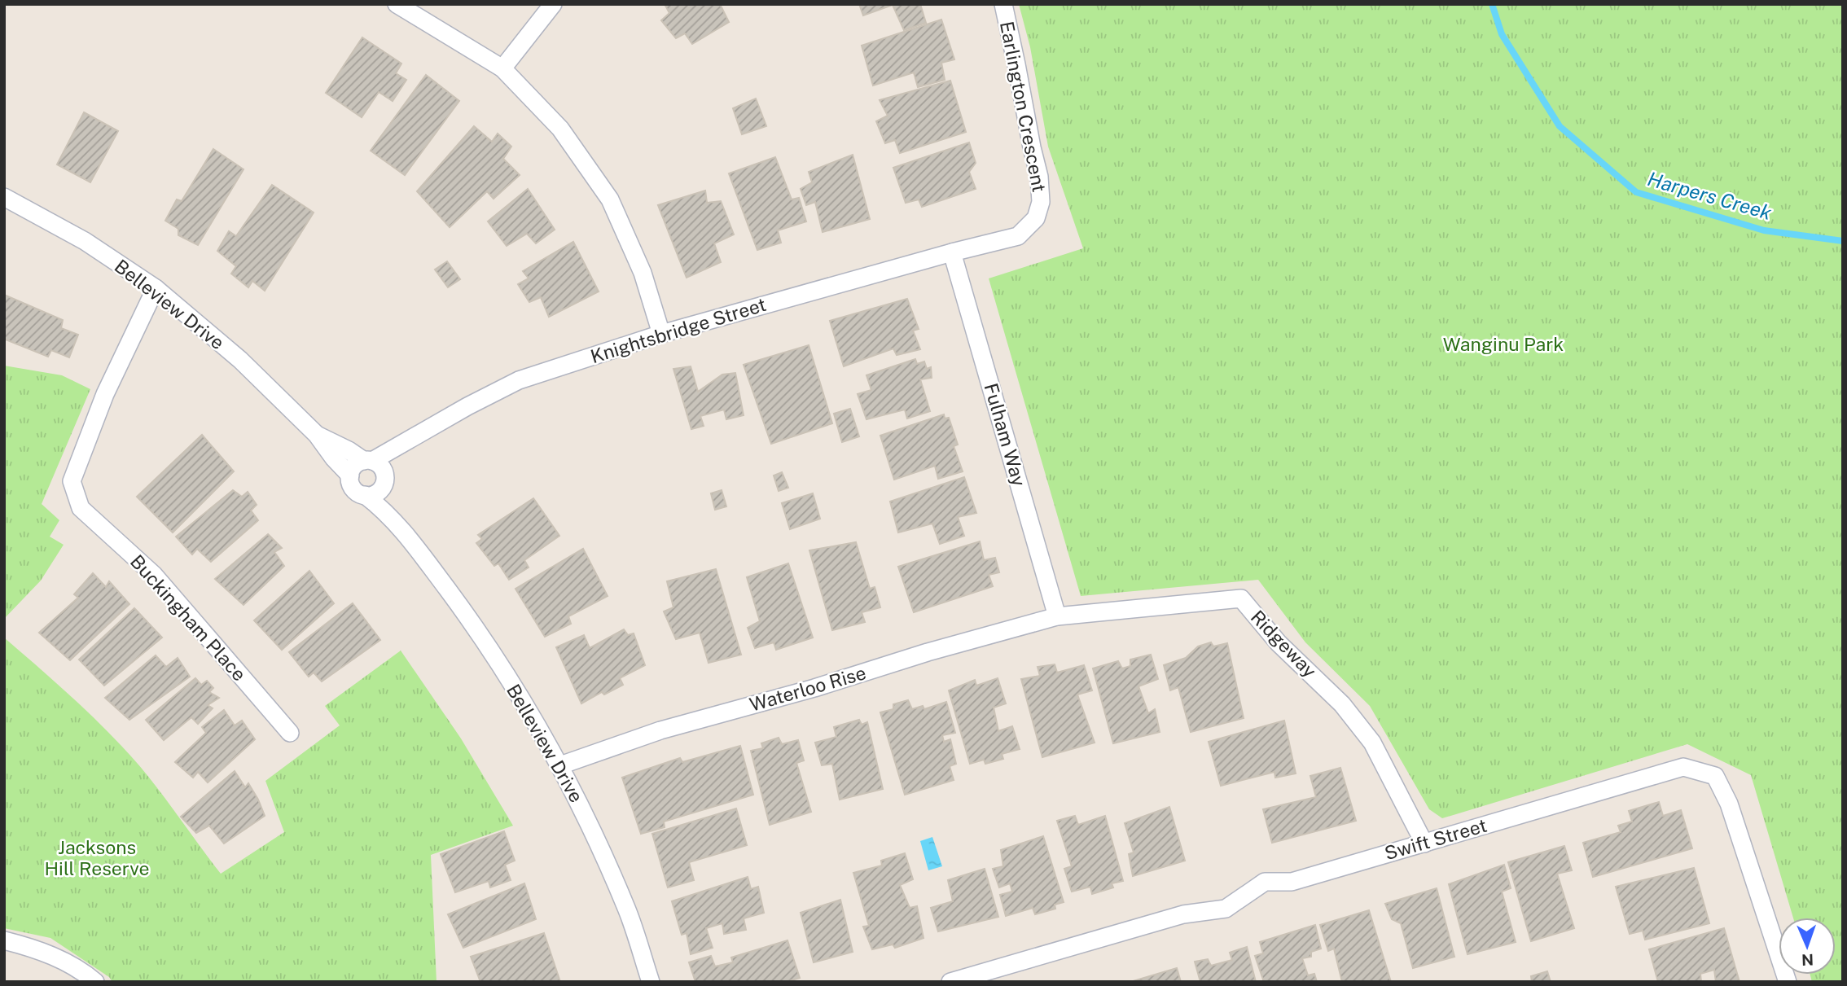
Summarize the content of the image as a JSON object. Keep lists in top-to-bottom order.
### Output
{
  "streets": {
    "street": [
      "Earlington Crescent",
      "Belleview Drive",
      "Knightsbridge Street",
      "Fulham Way",
      "Buckingham Place",
      "Ridgeway",
      "Waterloo Rise",
      "Swift Street"
    ]
  },
  "crossings": [
    ["Earlington Crescent", "Knightsbridge Street"],
    ["Earlington Crescent", "Fulham Way"],
    ["Belleview Drive", "Knightsbridge Street"],
    ["Belleview Drive", "Buckingham Place"],
    ["Belleview Drive", "Waterloo Rise"],
    ["Knightsbridge Street", "Fulham Way"],
    ["Fulham Way", "Ridgeway"],
    ["Fulham Way", "Waterloo Rise"],
    ["Ridgeway", "Waterloo Rise"],
    ["Ridgeway", "Swift Street"]
  ],
  "water": ["Harpers Creek"],
  "parks": ["Wanginu Park", "Jacksons Hill Reserve"],
  "north": "bottom"
}
